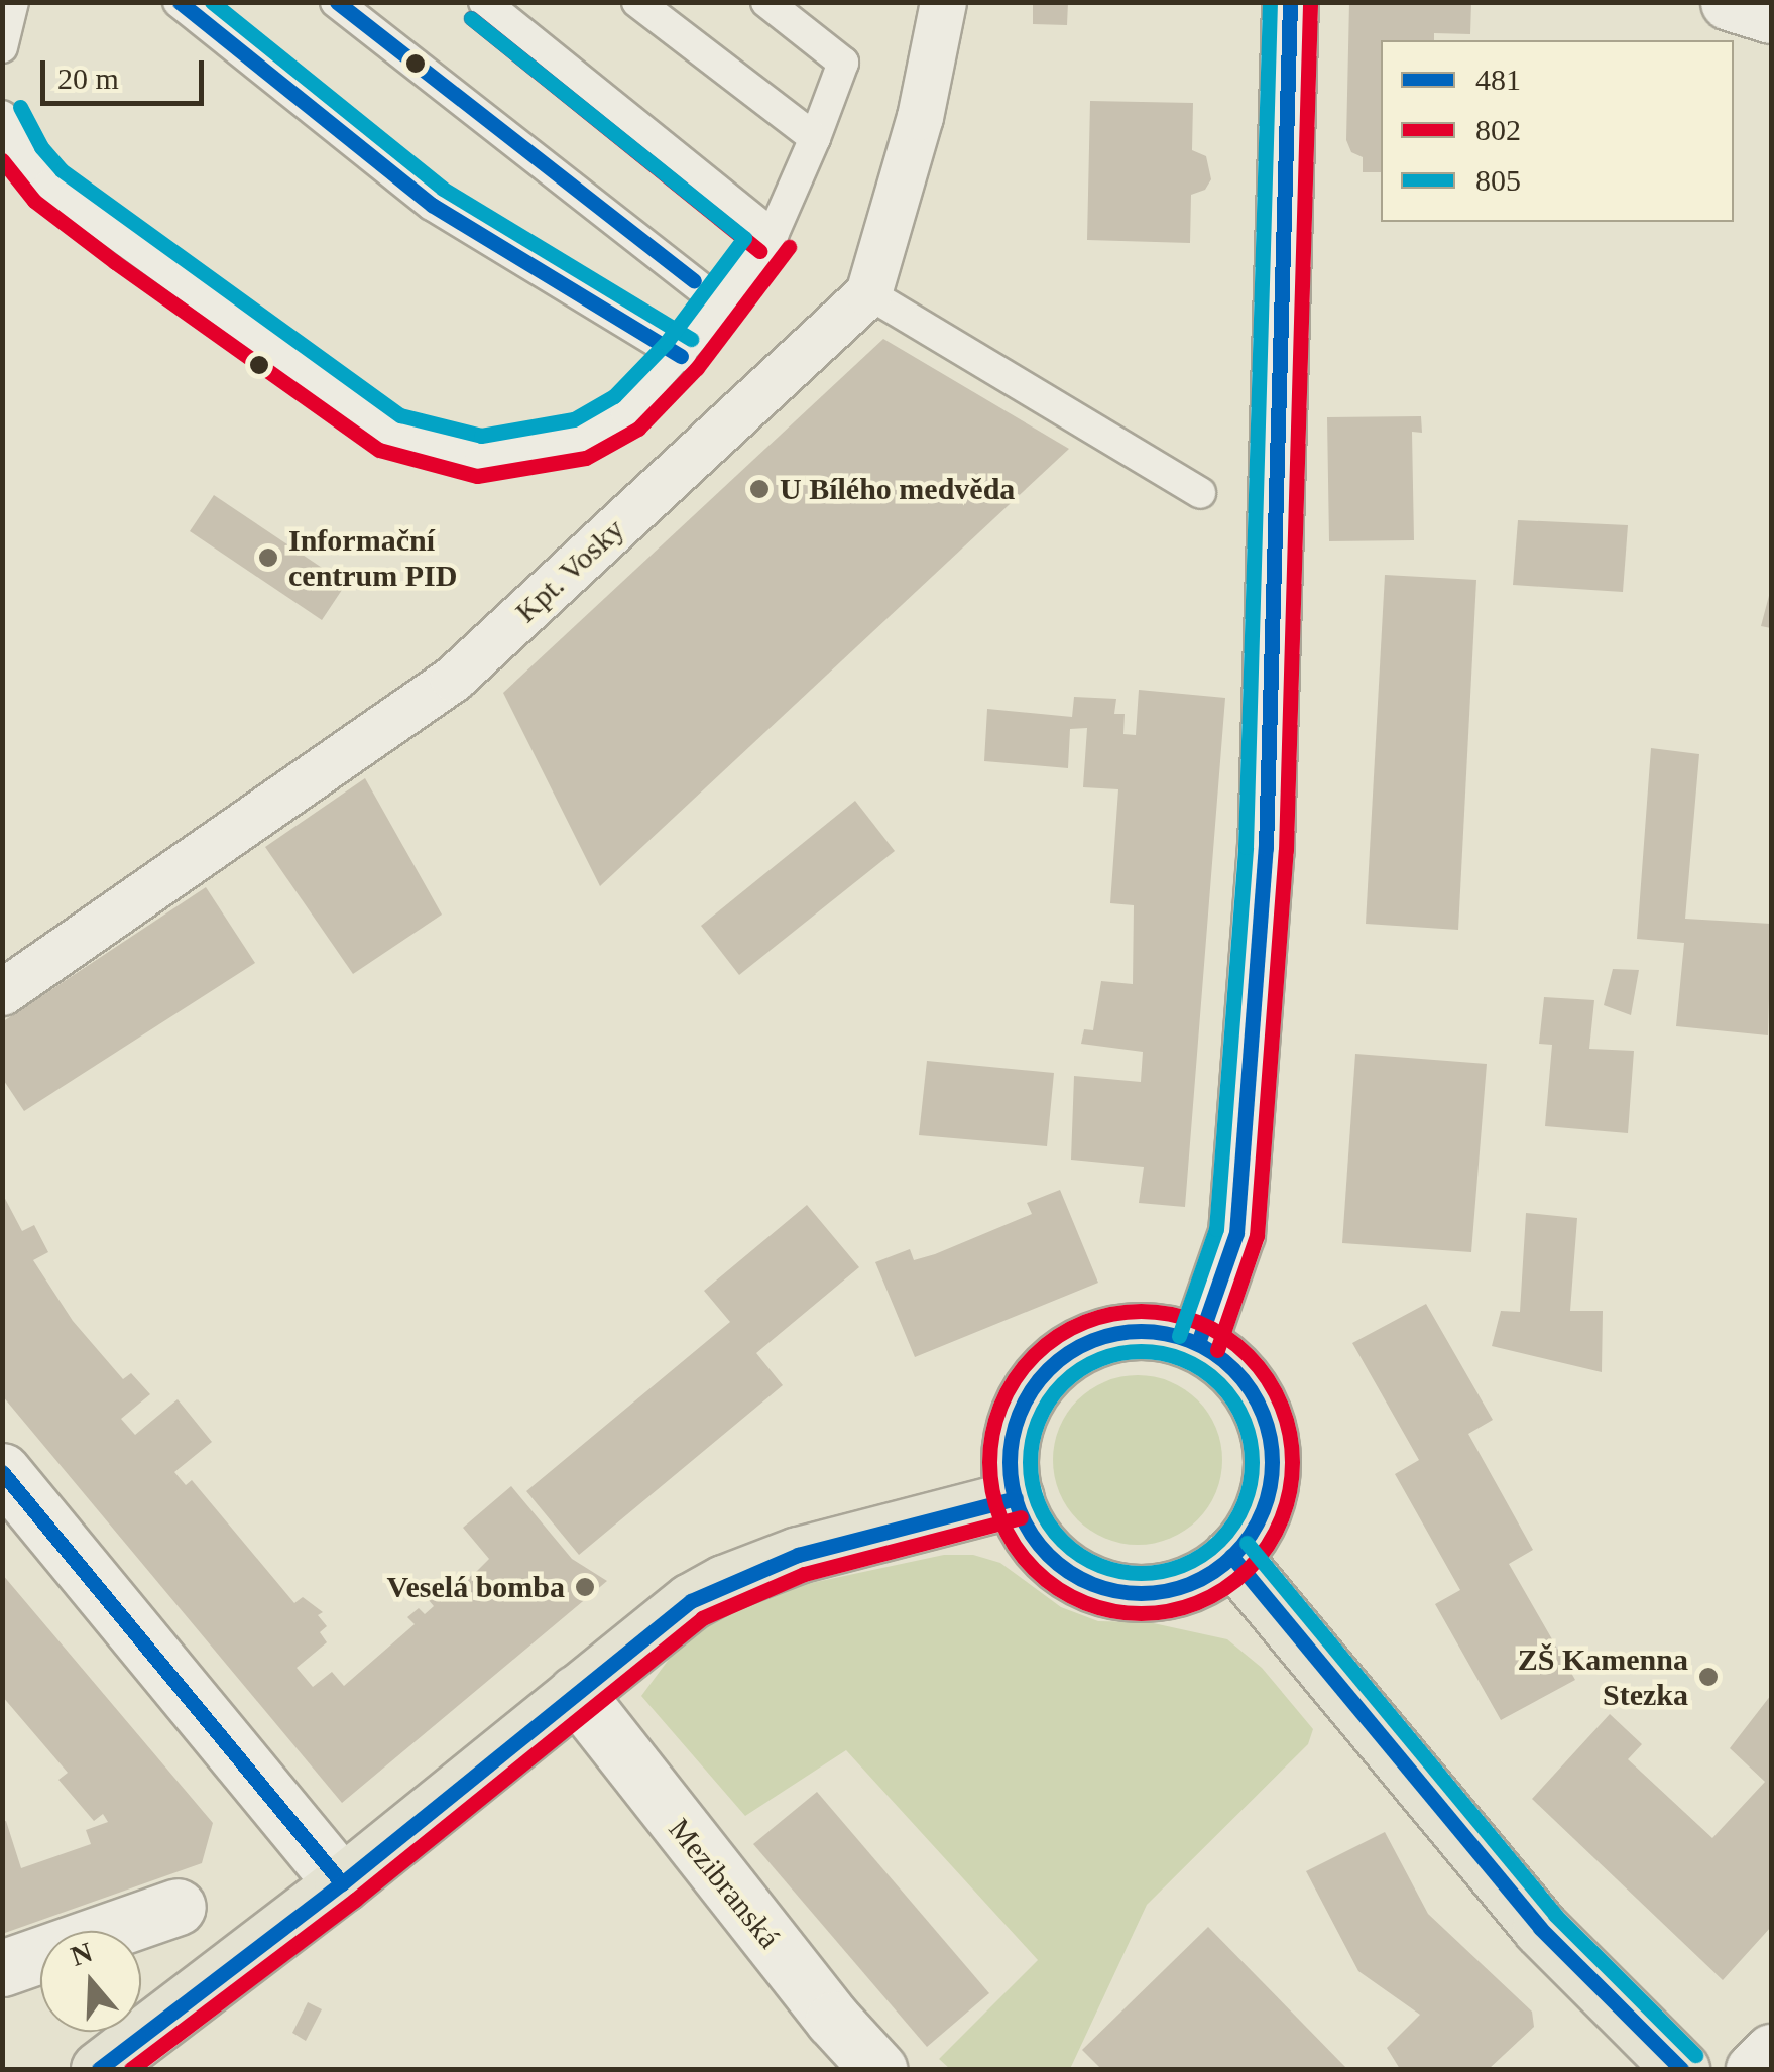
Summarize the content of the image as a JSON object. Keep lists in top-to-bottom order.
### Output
{
  "streets": {
    "street": ["Kpt. Vosky", "Mezibranská"]
  },
  "places": [
    "U Bílého medvěda",
    "Informační centrum PID",
    "Veselá bomba",
    "ZŠ Kamenna Stezka"
  ],
  "lines": ["transit line 481", "transit line 805", "transit line 802"],
  "legend": ["481", "802", "805"],
  "scale_bar": "20 m",
  "north": "top"
}
